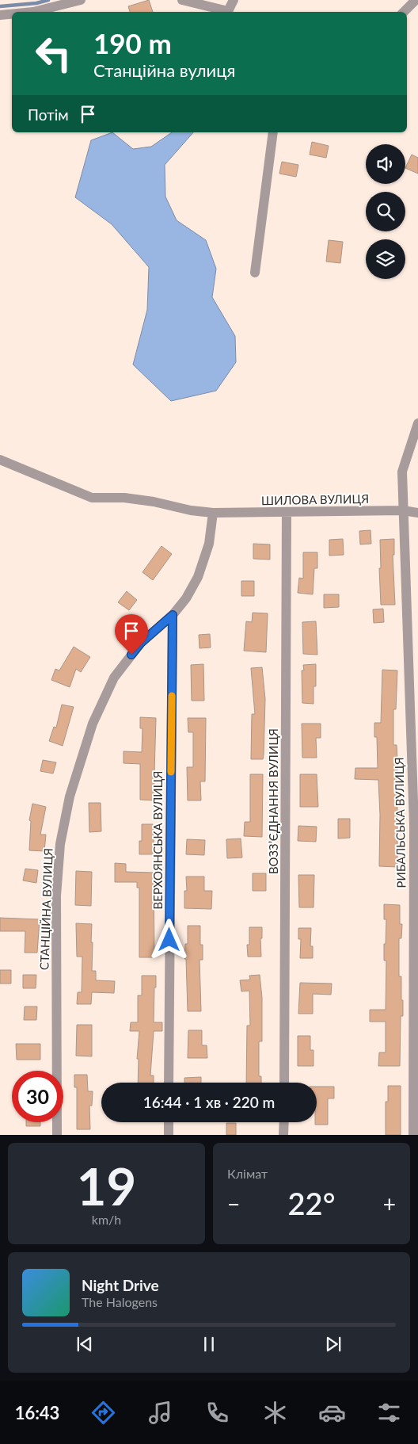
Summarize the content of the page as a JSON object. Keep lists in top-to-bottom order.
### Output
{
  "streets": {
    "street": [
      "ШИЛОВА ВУЛИЦЯ",
      "ВОЗЗ’ЄДНАННЯ ВУЛИЦЯ",
      "РИБАЛЬСЬКА ВУЛИЦЯ",
      "ВЕРХОЯНСЬКА ВУЛИЦЯ",
      "СТАНЦІЙНА ВУЛИЦЯ"
    ]
  },
  "crossings": [
    ["ШИЛОВА ВУЛИЦЯ", "ВОЗЗ’ЄДНАННЯ ВУЛИЦЯ"],
    ["ШИЛОВА ВУЛИЦЯ", "РИБАЛЬСЬКА ВУЛИЦЯ"],
    ["ШИЛОВА ВУЛИЦЯ", "СТАНЦІЙНА ВУЛИЦЯ"],
    ["ВЕРХОЯНСЬКА ВУЛИЦЯ", "СТАНЦІЙНА ВУЛИЦЯ"]
  ],
  "page": {
    "turn": ["190 m", "Станційна вулиця"],
    "then": "Потім",
    "limit": "30",
    "trip": "16:44 · 1 хв · 220 m",
    "tile": [
      ["19", "km/h"],
      "Клімат"
    ],
    "heat": ["−", "22°", "+"],
    "song": ["Night Drive", "The Halogens"],
    "tabs": "16:43"
  }
}
